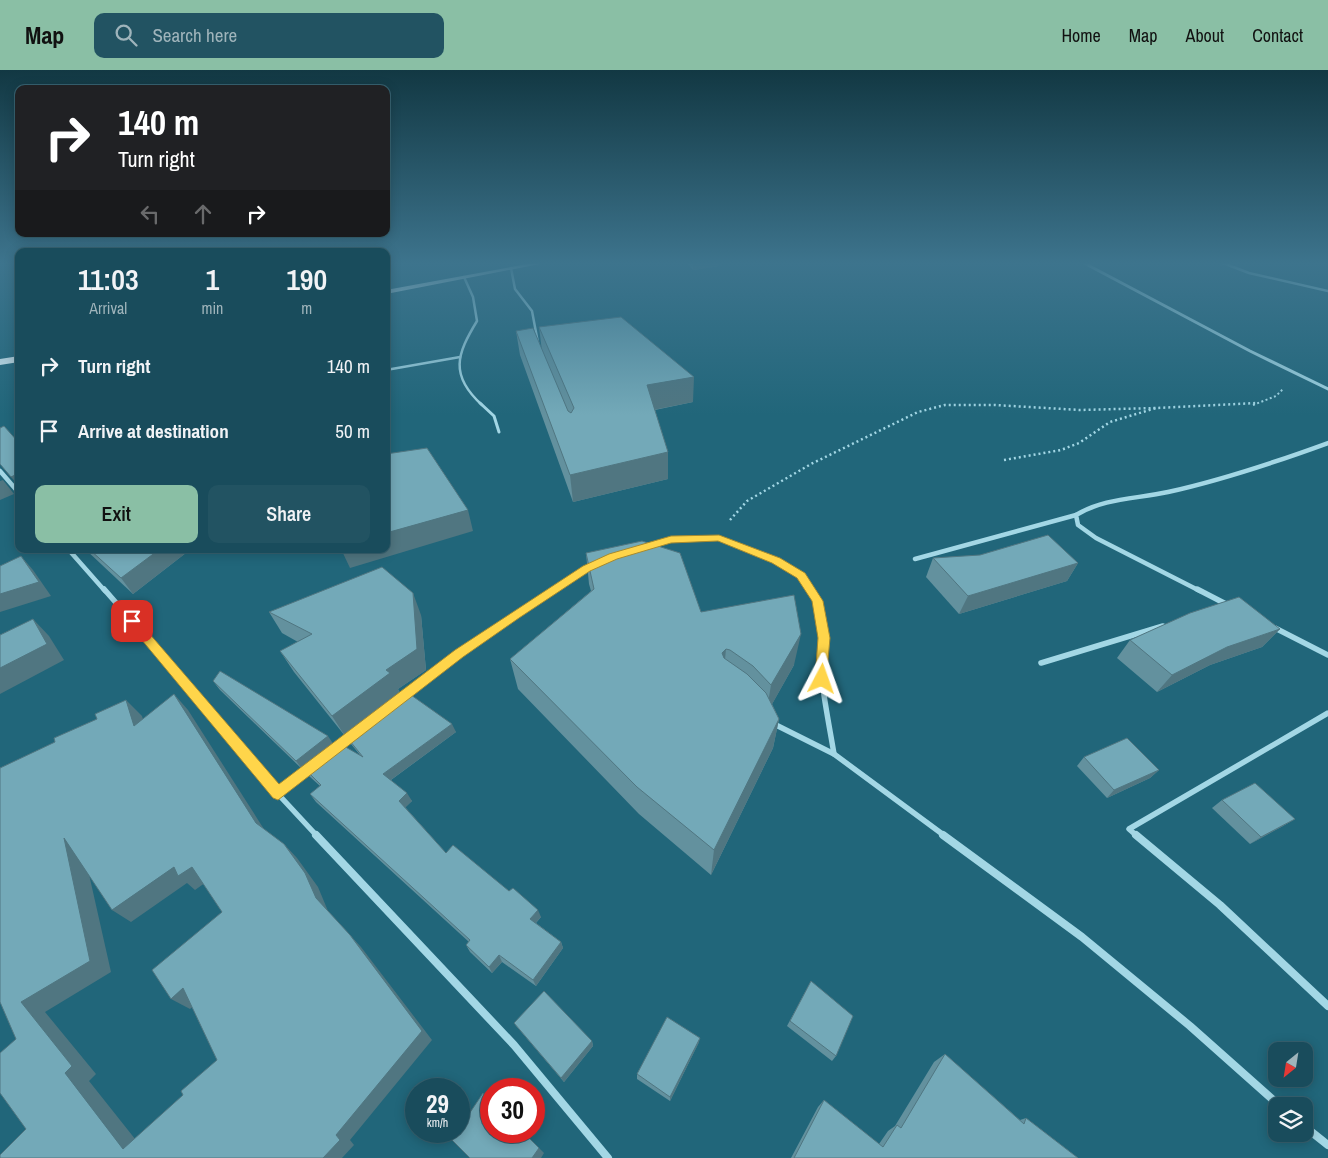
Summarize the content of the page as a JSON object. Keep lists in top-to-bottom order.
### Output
{
  "north": "bottom left",
  "page": {
    "header": "Map",
    "search": "Search here",
    "nav": [
      "Home",
      "Map",
      "About",
      "Contact"
    ],
    "turn": ["140 m", "Turn right"],
    "eta": [
      "11:03",
      "Arrival",
      "1",
      "min",
      "190",
      "m"
    ],
    "list": [
      {
        "name": "Turn right",
        "value": "140 m"
      },
      {
        "name": "Arrive at destination",
        "value": "50 m"
      }
    ],
    "buttons": ["Exit", "Share"],
    "speed": "29 km/h",
    "limit": "30"
  }
}
